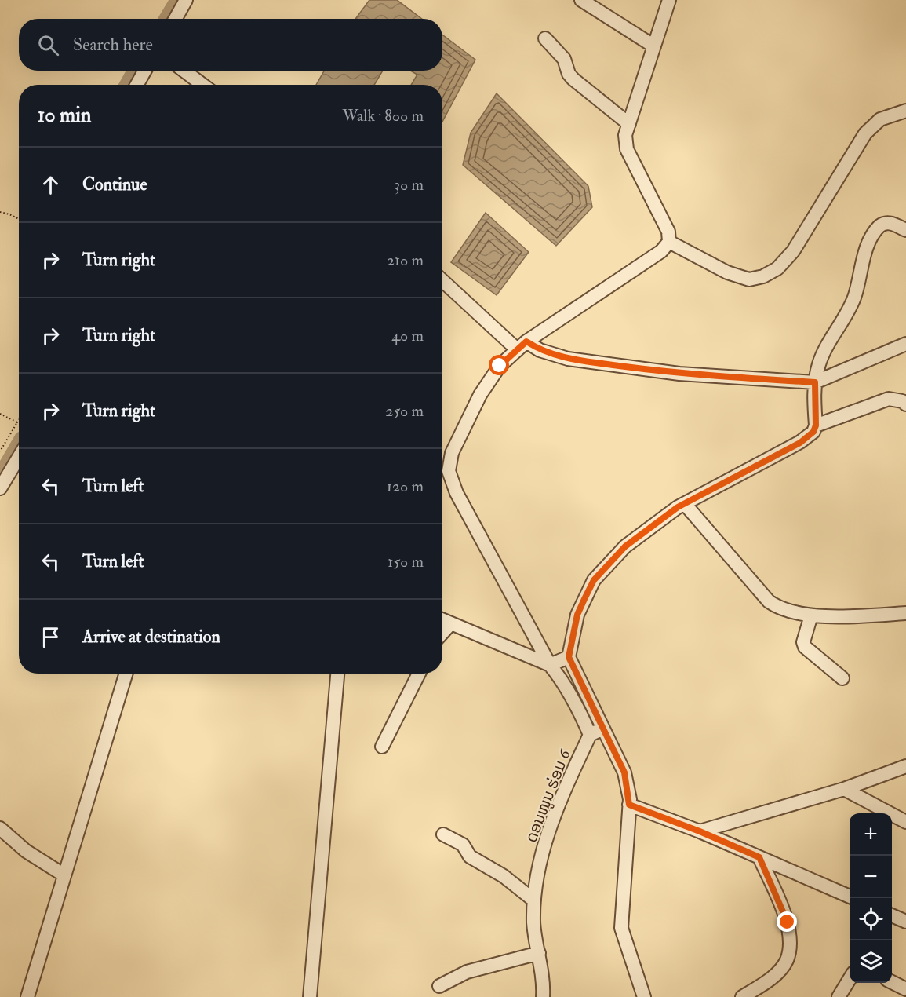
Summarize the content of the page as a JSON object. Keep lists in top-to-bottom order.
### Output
{
  "streets": {
    "street": ["ດອນໜູນ ຮ່ອມ 6"]
  },
  "page": {
    "search": "Search here",
    "heading": ["10 min", "Walk · 800 m"],
    "list": [
      ["Continue", "30 m"],
      ["Turn right", "210 m"],
      ["Turn right", "40 m"],
      ["Turn right", "250 m"],
      ["Turn left", "120 m"],
      ["Turn left", "150 m"],
      "Arrive at destination"
    ],
    "map_buttons": ["+", "−"]
  }
}
